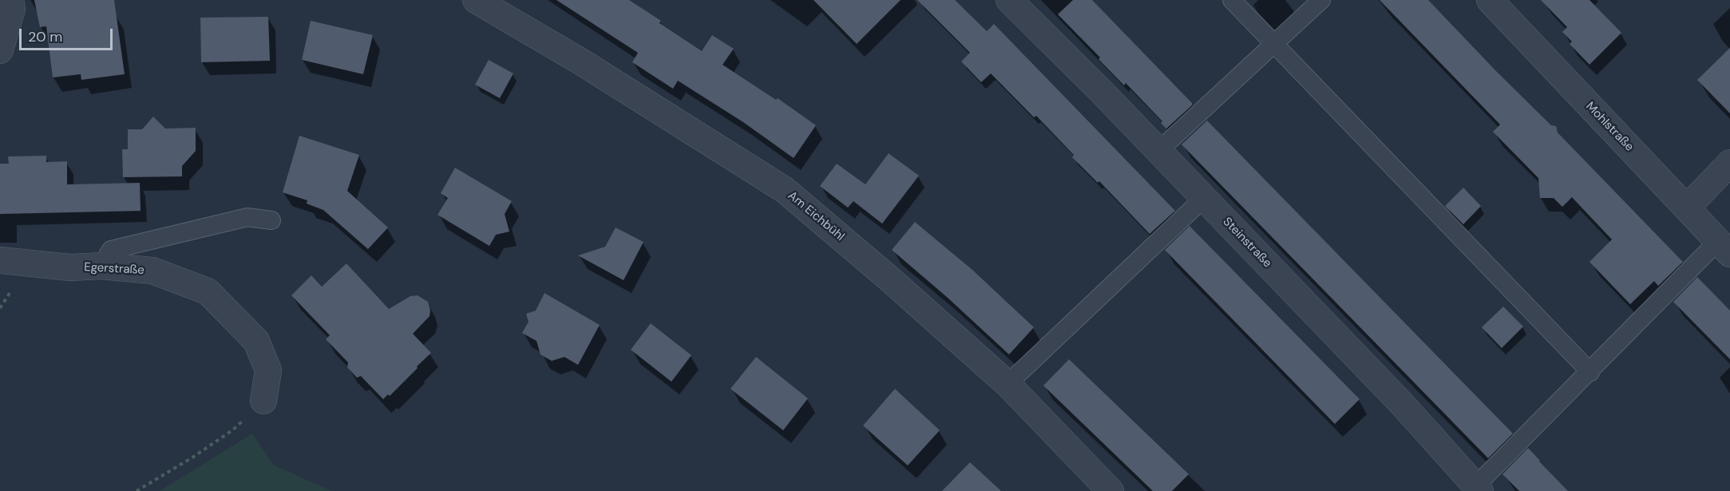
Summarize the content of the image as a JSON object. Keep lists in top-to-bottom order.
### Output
{
  "streets": {
    "street": [
      "Mohlstraße",
      "Am Eichbühl",
      "Steinstraße",
      "Egerstraße"
    ]
  },
  "scale_bar": "20 m"
}
